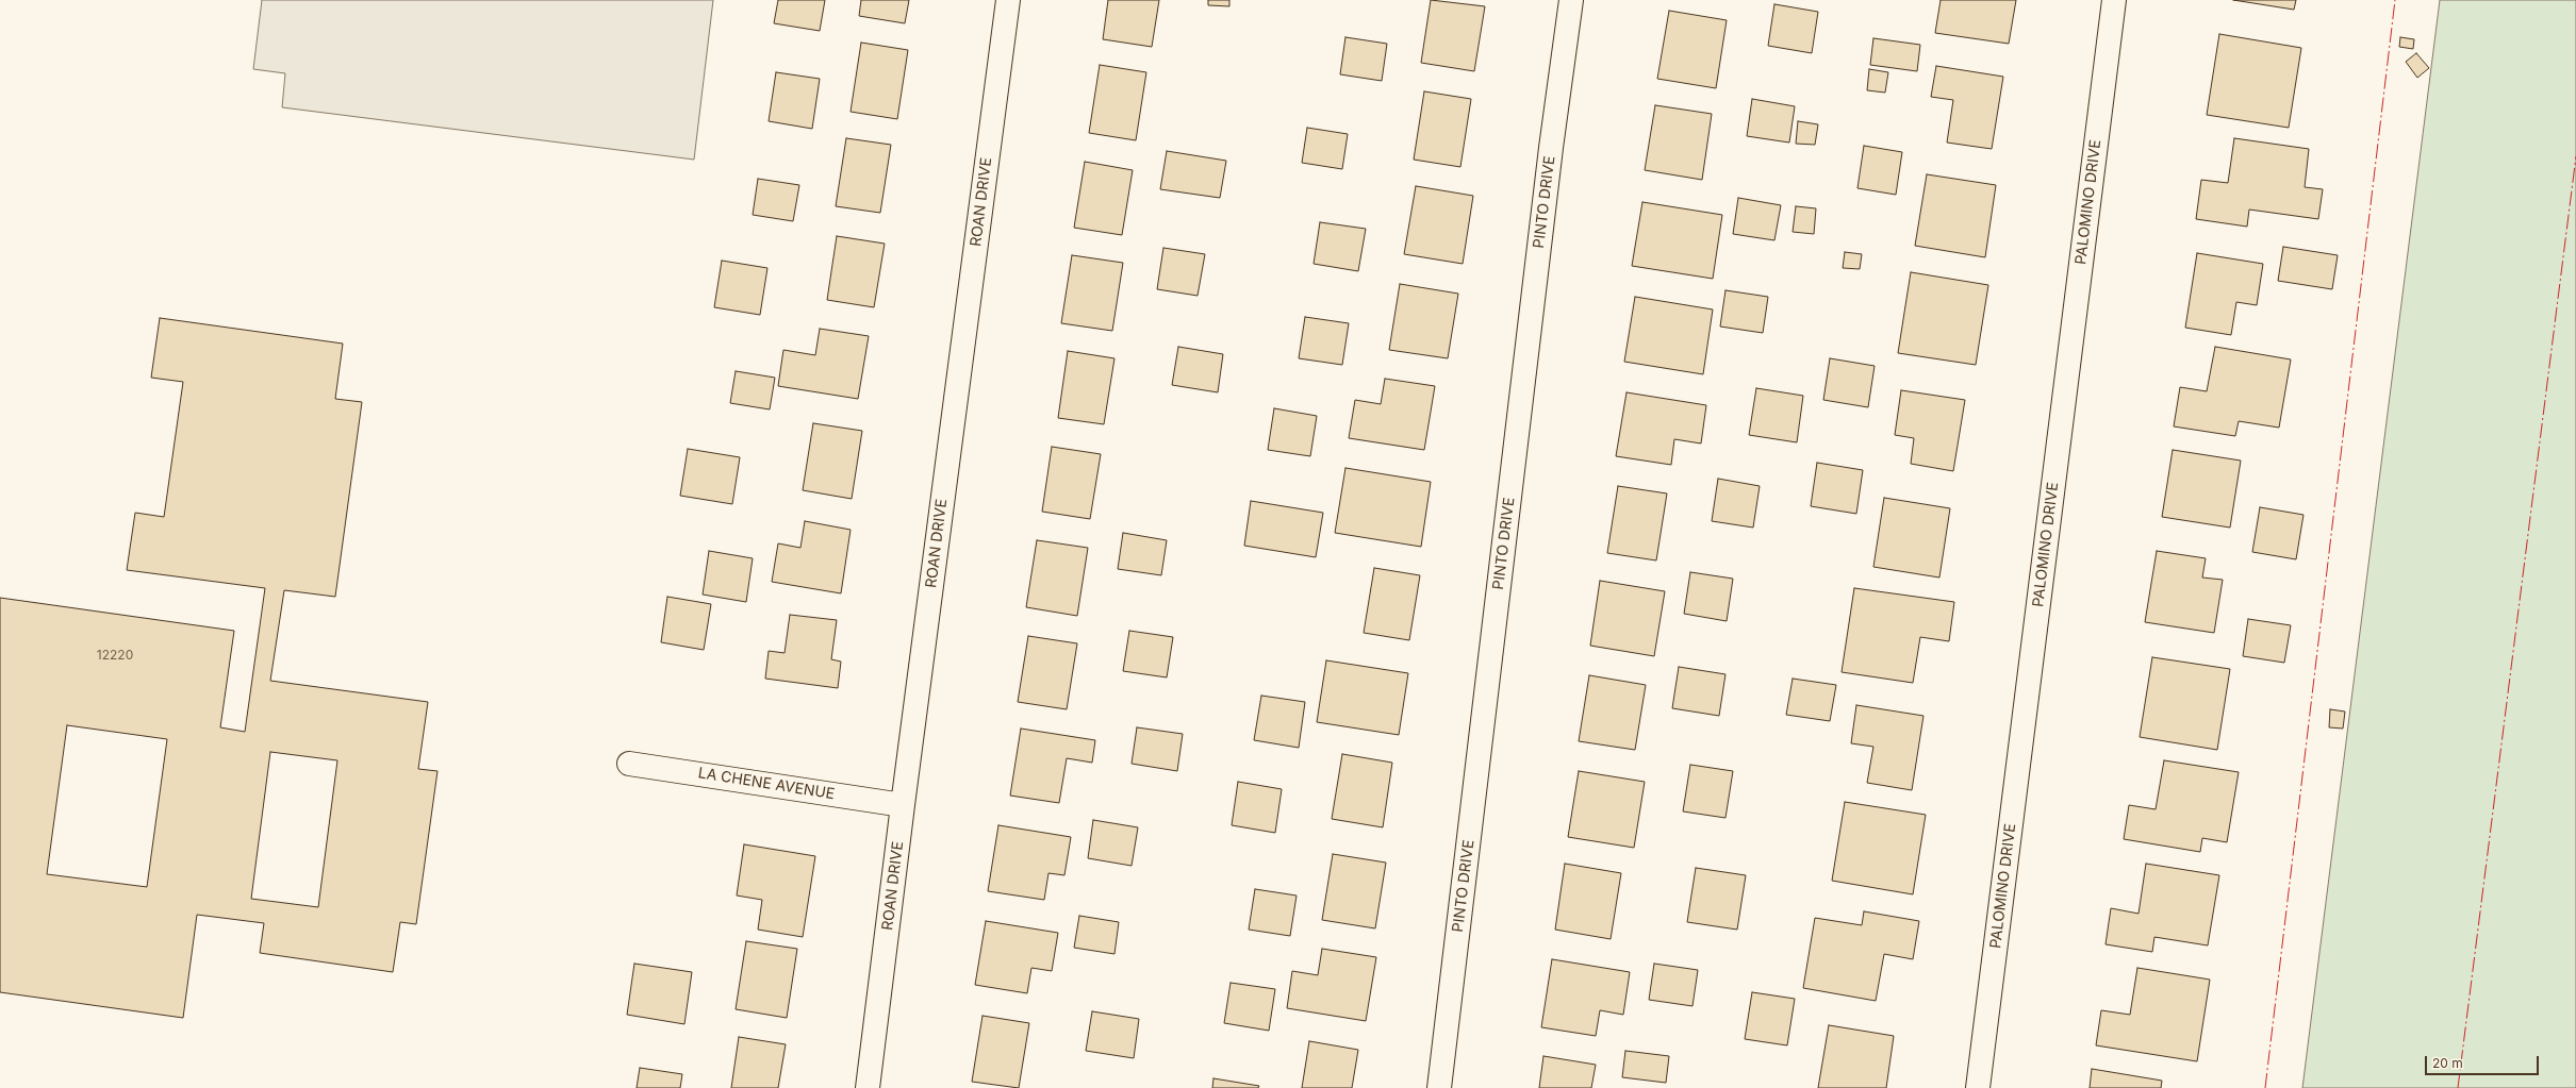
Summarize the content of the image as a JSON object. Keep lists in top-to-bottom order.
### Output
{
  "streets": {
    "street": [
      "ROAN DRIVE",
      "PINTO DRIVE",
      "PALOMINO DRIVE",
      "LA CHENE AVENUE"
    ]
  },
  "crossings": [
    ["ROAN DRIVE", "LA CHENE AVENUE"]
  ],
  "house_numbers": ["12220"],
  "scale_bar": "20 m"
}
